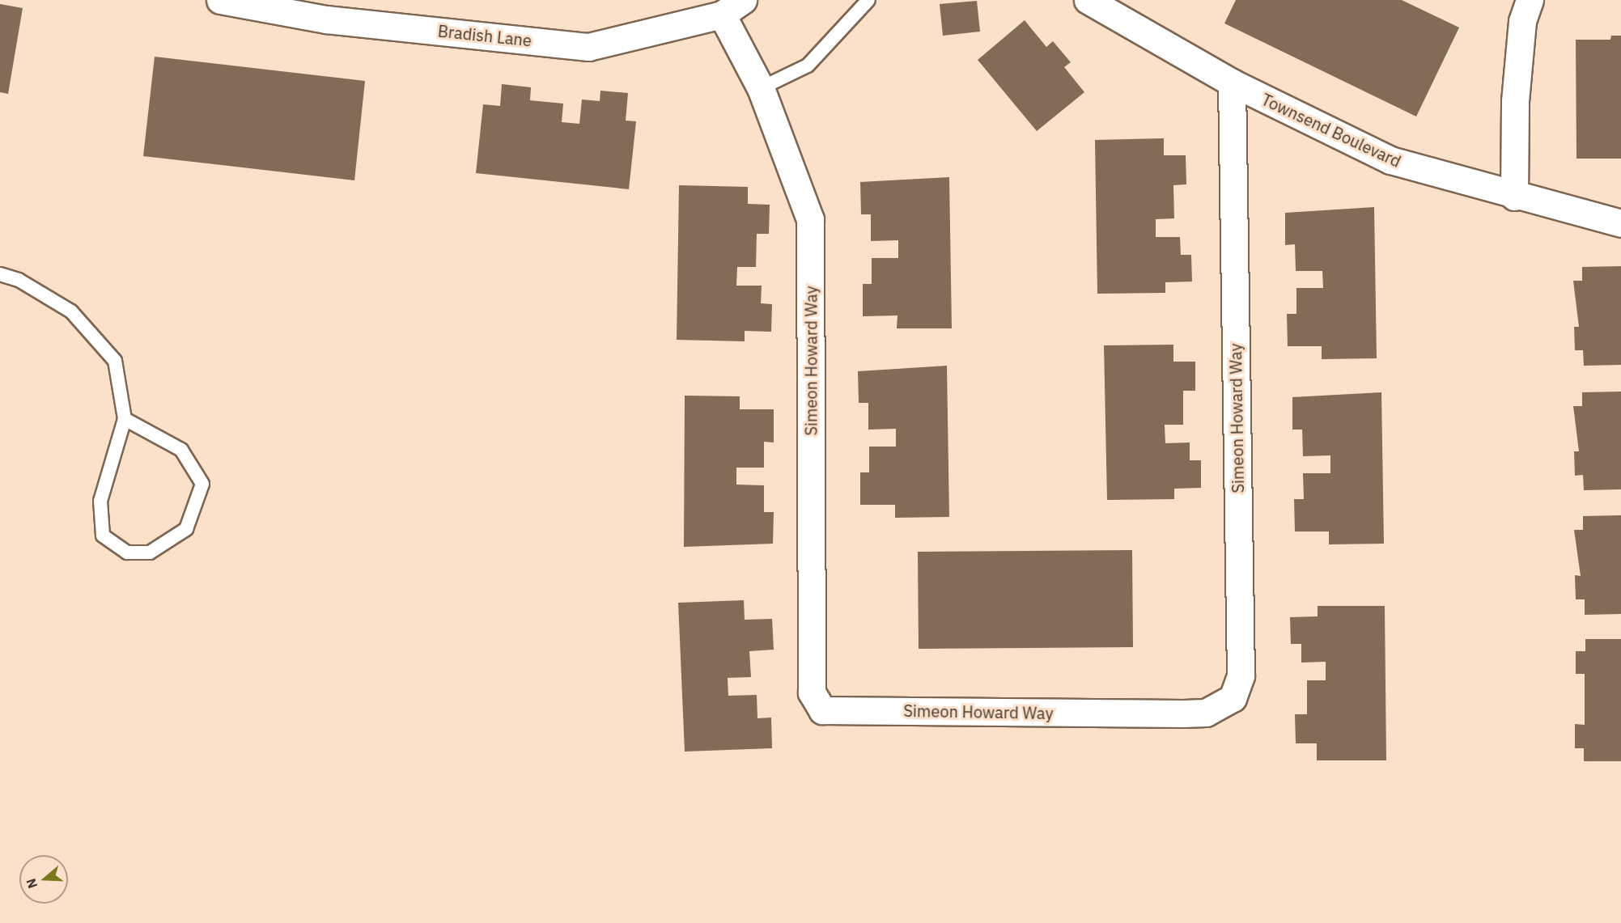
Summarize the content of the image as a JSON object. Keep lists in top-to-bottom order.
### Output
{
  "streets": {
    "street": ["Bradish Lane", "Townsend Boulevard", "Simeon Howard Way"]
  },
  "crossings": [
    ["Bradish Lane", "Simeon Howard Way"],
    ["Townsend Boulevard", "Simeon Howard Way"]
  ],
  "north": "left"
}
